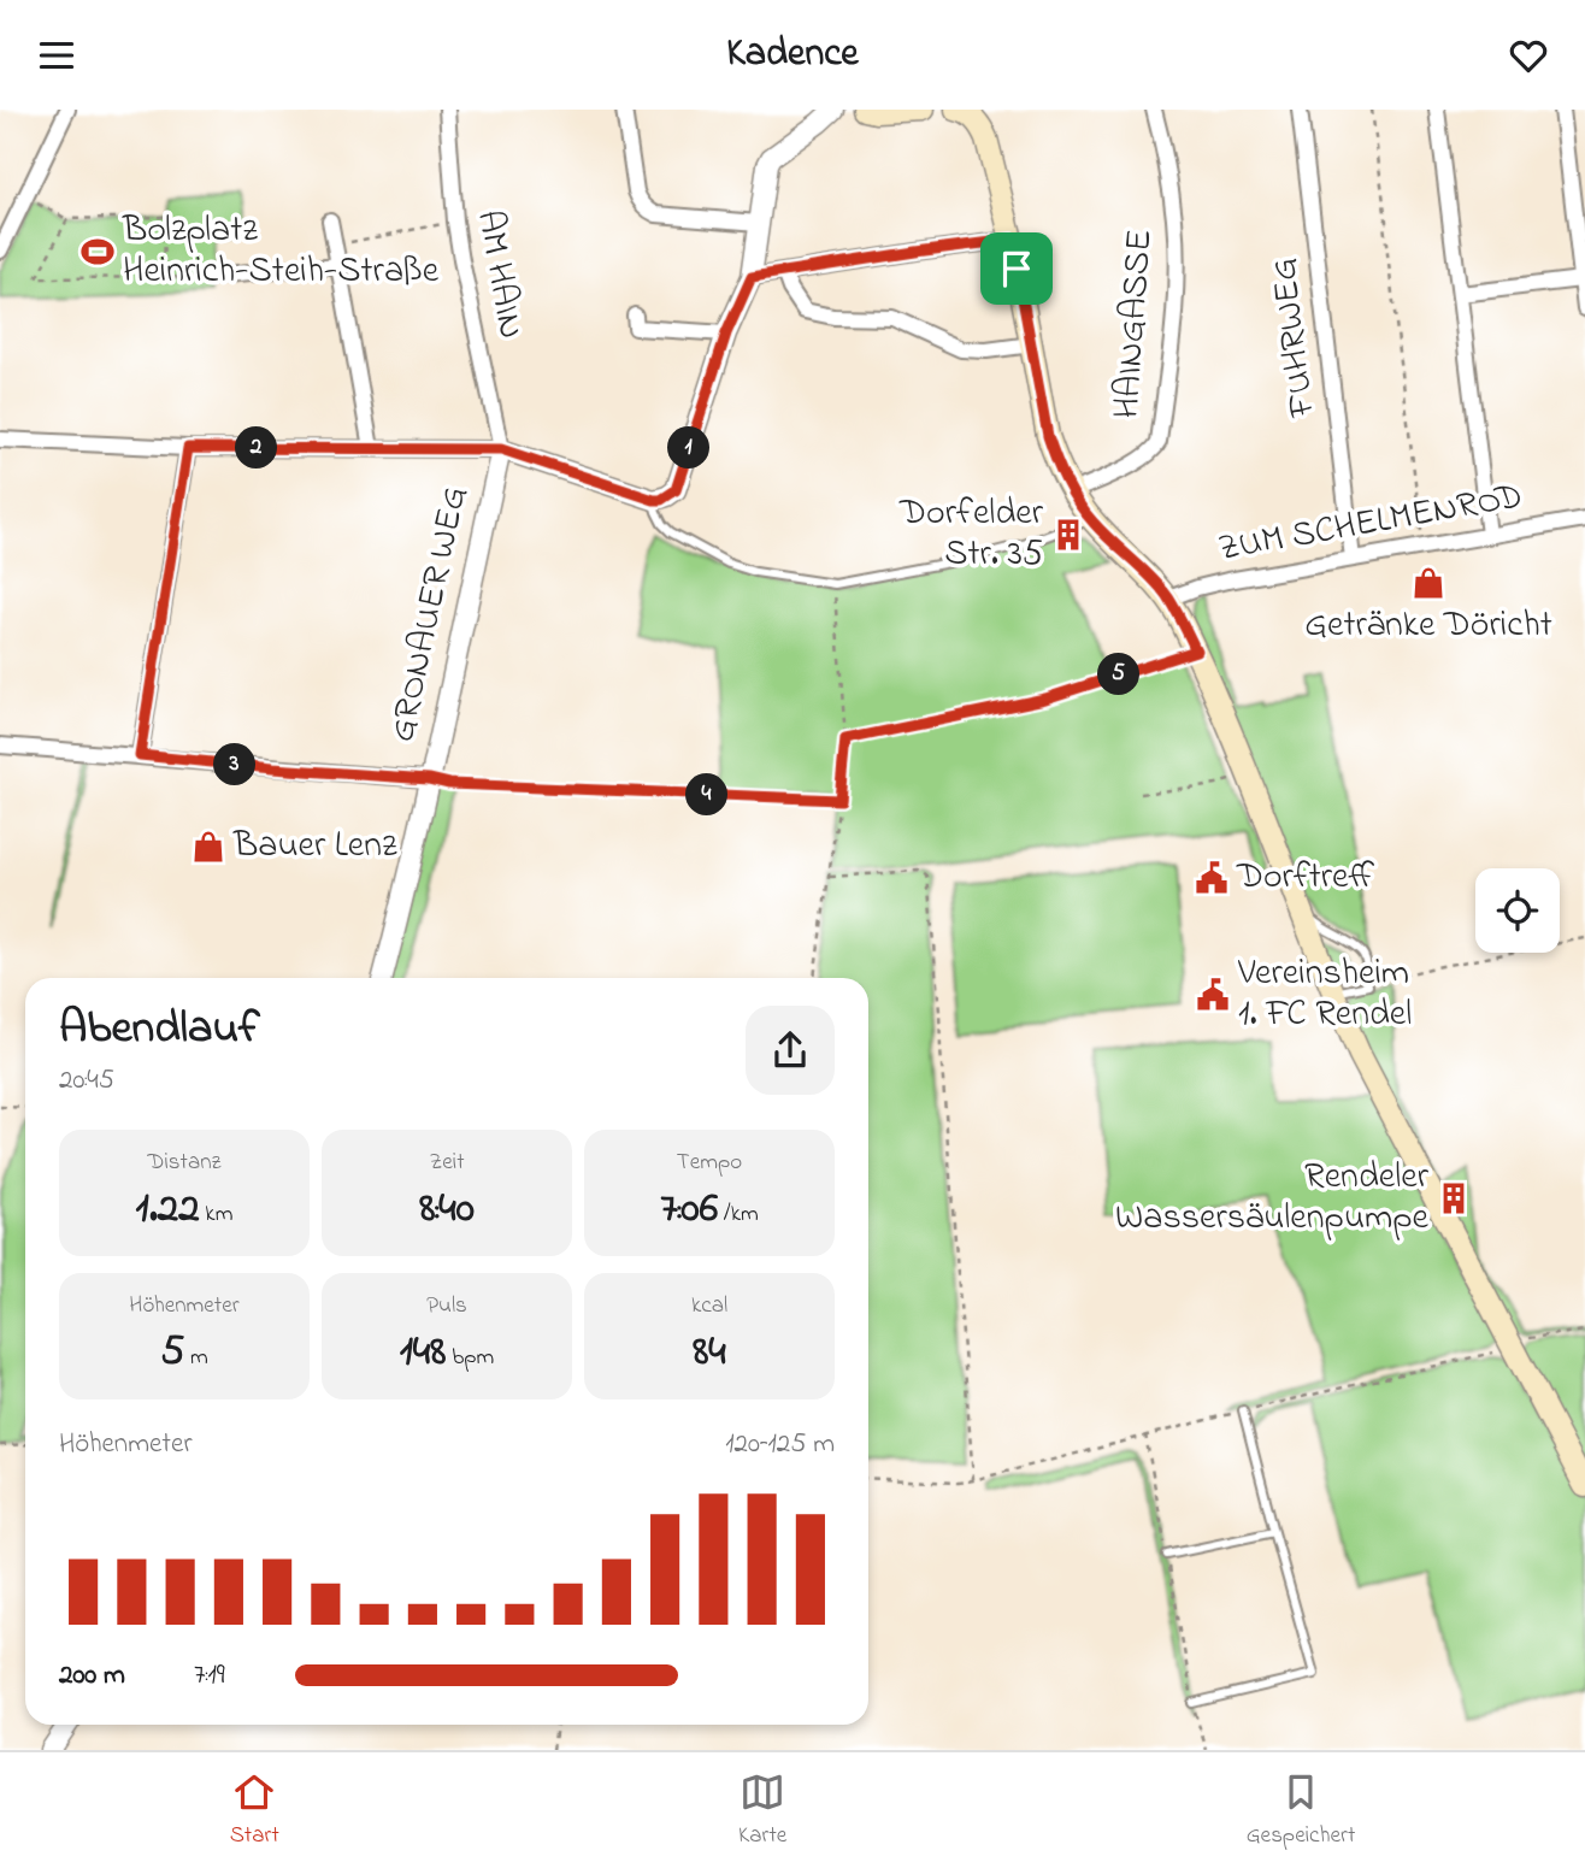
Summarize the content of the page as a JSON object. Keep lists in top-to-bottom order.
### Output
{
  "streets": {
    "street": [
      "AM HAIN",
      "HAINGASSE",
      "FUHRWEG",
      "ZUM SCHELMENROD",
      "GRONAUER WEG"
    ]
  },
  "crossings": [
    ["AM HAIN", "GRONAUER WEG"],
    ["FUHRWEG", "ZUM SCHELMENROD"]
  ],
  "places": {
    "sports": ["Bolzplatz Heinrich-Steih-Straße"],
    "building": ["Dorfelder Str. 35", "Rendeler Wassersäulenpumpe"],
    "shop": ["Getränke Döricht", "Bauer Lenz"],
    "public building": ["Dorftreff", "Vereinsheim 1. FC Rendel"]
  },
  "page": {
    "header": "Kadence",
    "pins": [
      "1",
      "2",
      "5",
      "3",
      "4"
    ],
    "heading": ["Abendlauf", "20:45"],
    "stats": [
      ["Distanz", "1.22 km"],
      ["Zeit", "8:40"],
      ["Tempo", "7:06 /km"],
      ["Höhenmeter", "5 m"],
      ["Puls", "148 bpm"],
      ["kcal", "84"]
    ],
    "chart": ["Höhenmeter", "120–125 m"],
    "list": [
      {
        "name": "200 m",
        "note": "7:19"
      }
    ],
    "tabs": ["Start", "Karte", "Gespeichert"]
  }
}
